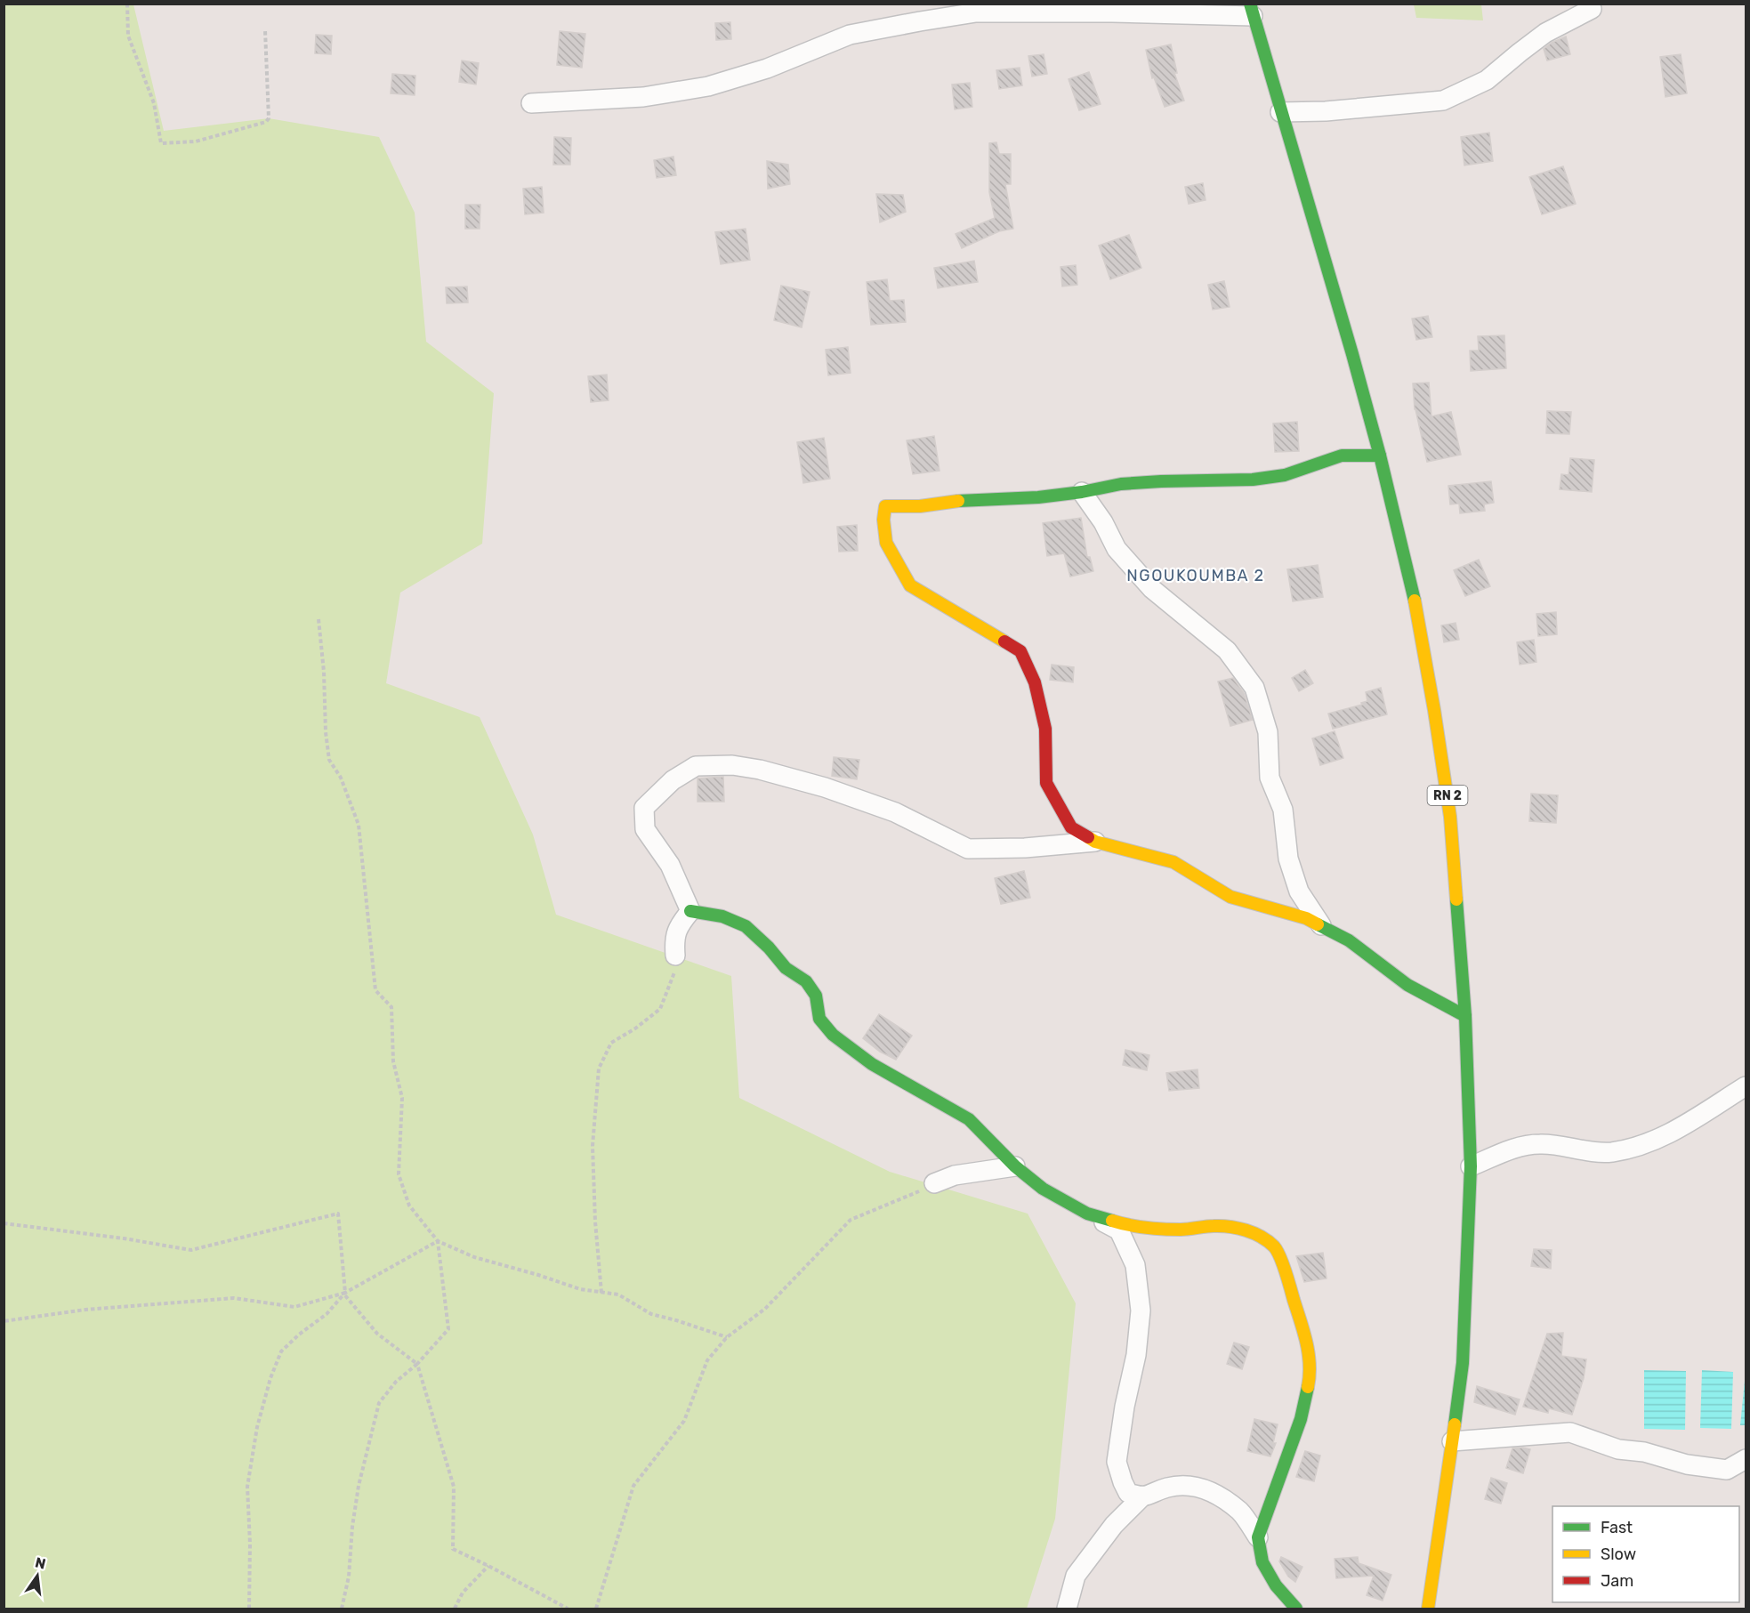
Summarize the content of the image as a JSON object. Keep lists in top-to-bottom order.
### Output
{
  "streets": {
    "street": ["RN 2"]
  },
  "districts": ["NGOUKOUMBA 2"],
  "legend": ["Fast", "Slow", "Jam"],
  "north": "top"
}
